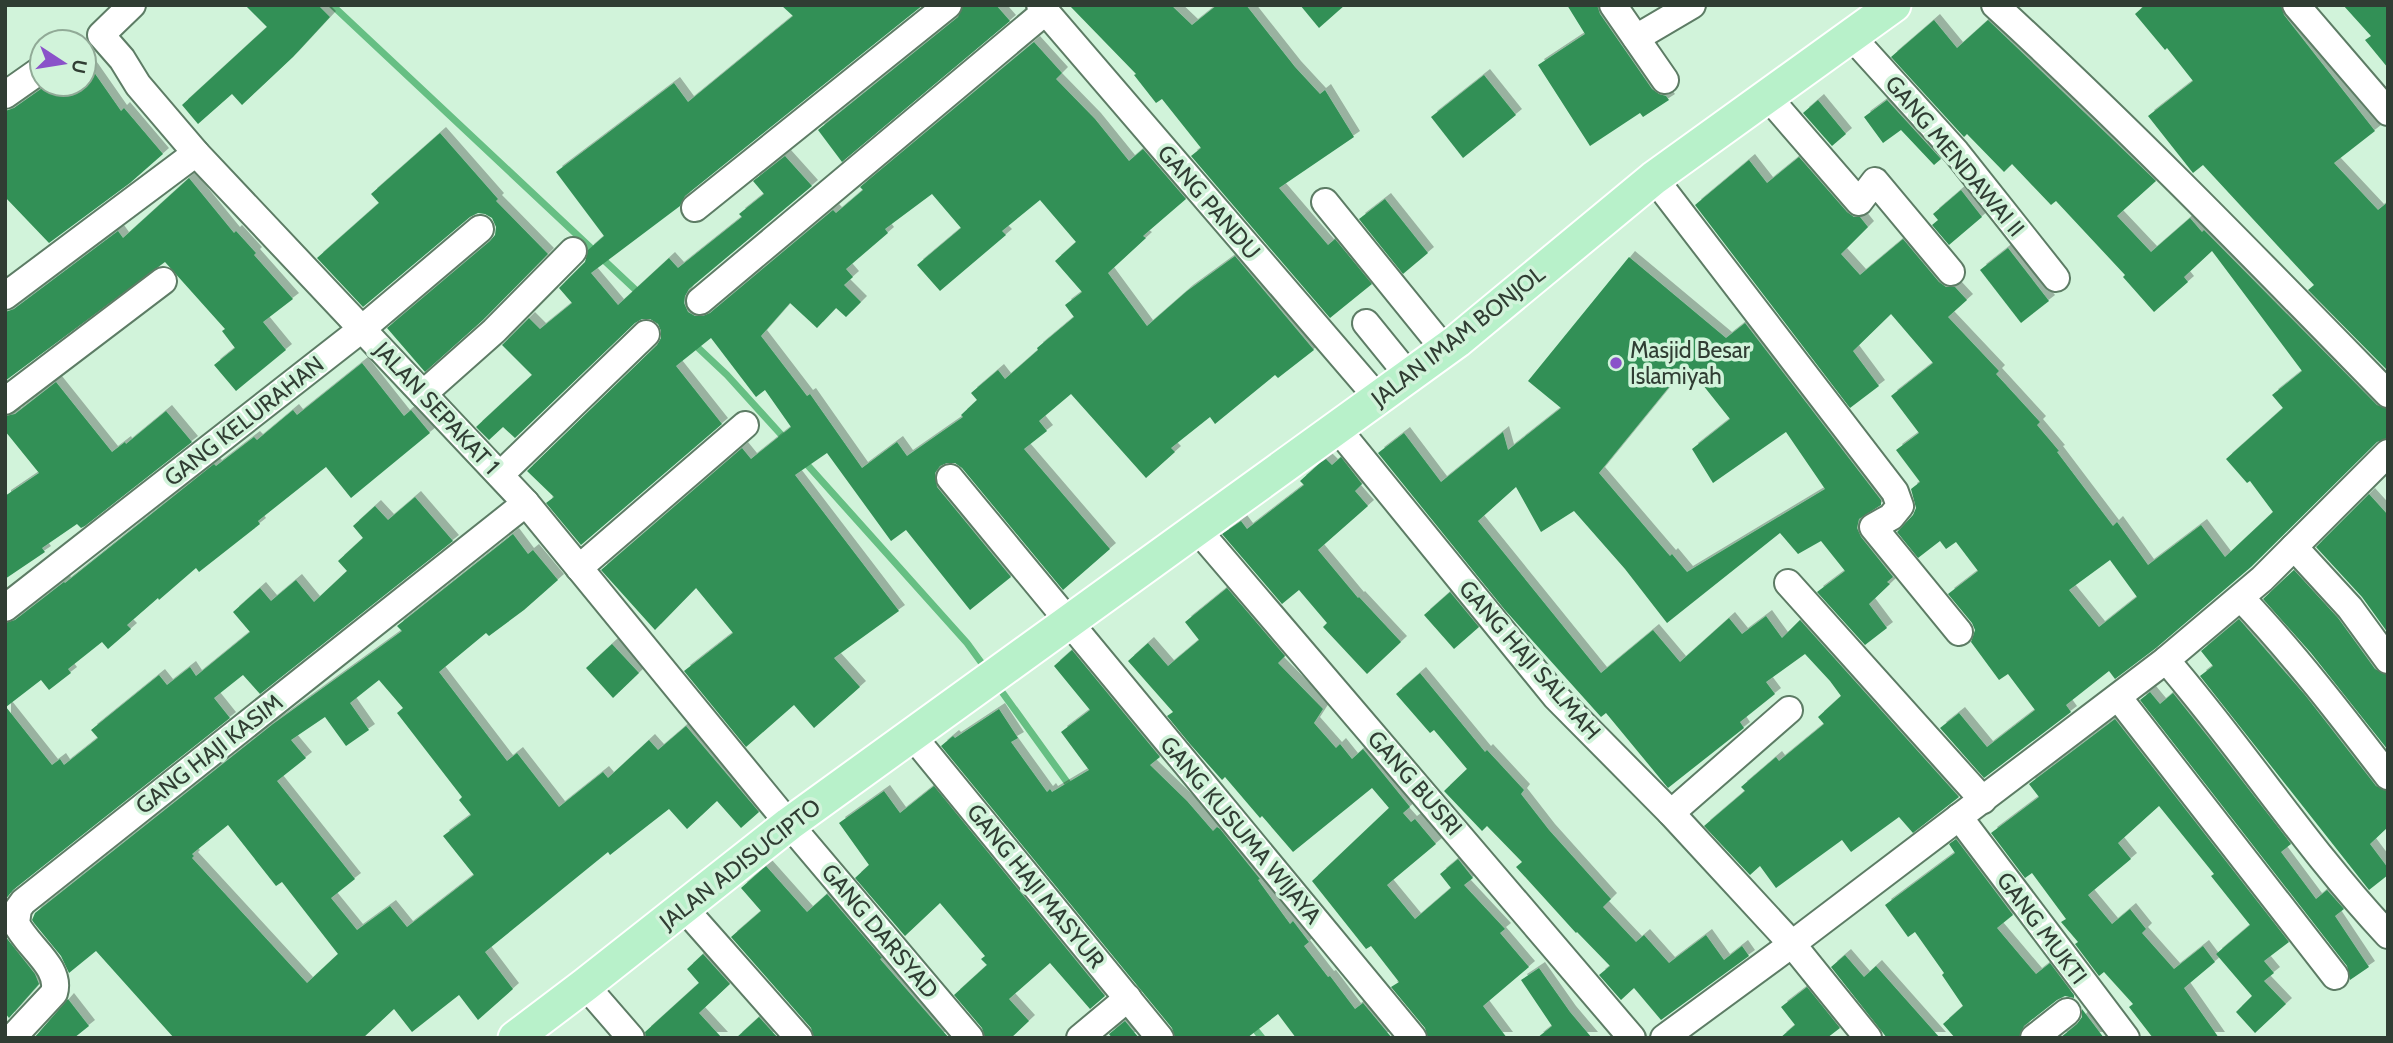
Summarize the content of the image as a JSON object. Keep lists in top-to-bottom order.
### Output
{
  "streets": {
    "main road": ["JALAN IMAM BONJOL", "JALAN ADISUCIPTO"],
    "street": [
      "GANG MENDAWAI II",
      "GANG PANDU",
      "JALAN SEPAKAT 1",
      "GANG KELURAHAN",
      "GANG HAJI SALMAH",
      "GANG HAJI KASIM",
      "GANG BUSRI",
      "GANG KUSUMA WIJAYA",
      "GANG HAJI MASYUR",
      "GANG MUKTI",
      "GANG DARSYAD"
    ]
  },
  "crossings": [
    ["GANG MENDAWAI II", "JALAN IMAM BONJOL"],
    ["GANG PANDU", "JALAN IMAM BONJOL"],
    ["JALAN IMAM BONJOL", "GANG HAJI SALMAH"],
    ["JALAN IMAM BONJOL", "GANG BUSRI"],
    ["JALAN IMAM BONJOL", "GANG KUSUMA WIJAYA"],
    ["JALAN IMAM BONJOL", "JALAN ADISUCIPTO"],
    ["JALAN SEPAKAT 1", "GANG KELURAHAN"],
    ["JALAN SEPAKAT 1", "GANG HAJI KASIM"],
    ["JALAN SEPAKAT 1", "JALAN ADISUCIPTO"],
    ["JALAN SEPAKAT 1", "GANG DARSYAD"],
    ["JALAN ADISUCIPTO", "GANG HAJI MASYUR"],
    ["JALAN ADISUCIPTO", "GANG DARSYAD"]
  ],
  "places": ["Masjid Besar Islamiyah"],
  "north": "right"
}
